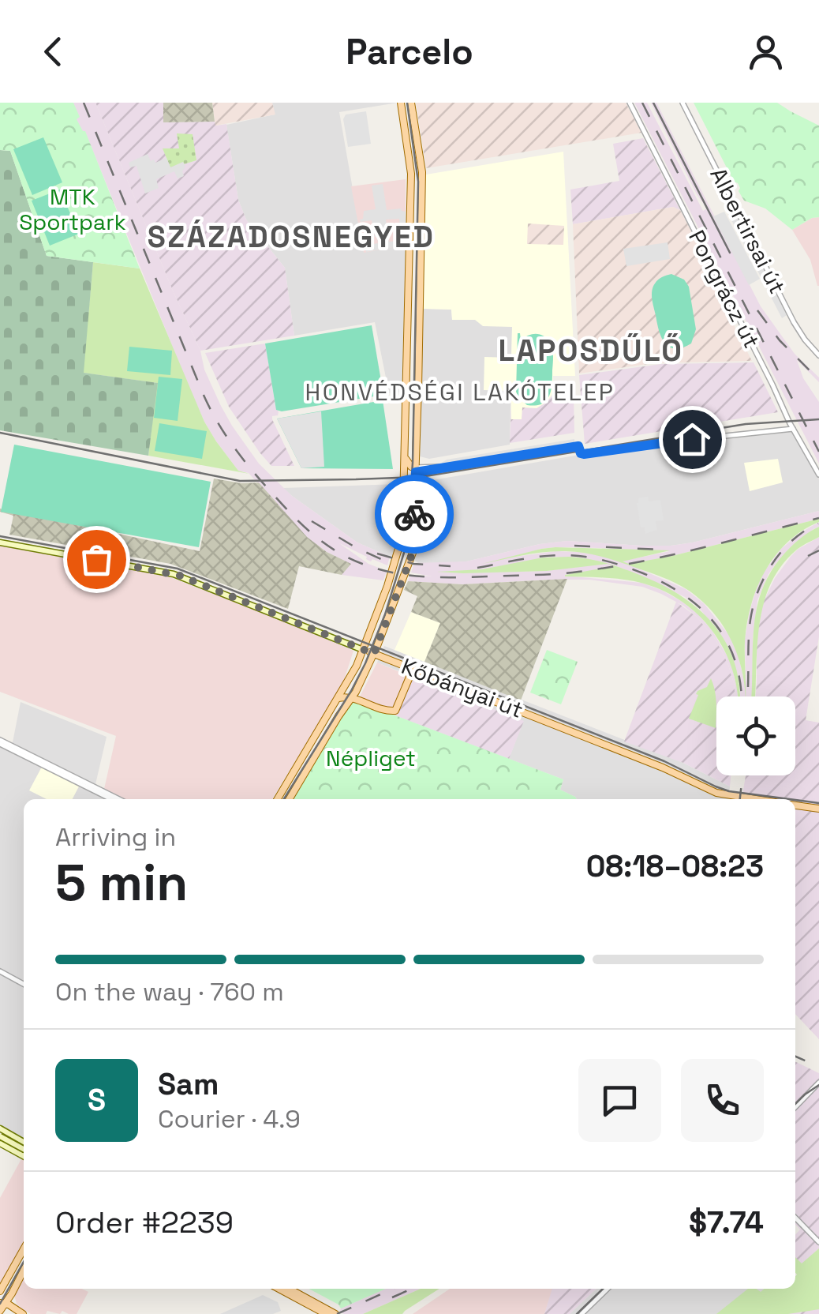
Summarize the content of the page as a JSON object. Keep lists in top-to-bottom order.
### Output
{
  "streets": {
    "main road": ["Kőbányai út"],
    "street": ["Albertirsai út", "Pongrácz út"]
  },
  "districts": ["SZÁZADOSNEGYED", "LAPOSDŰLŐ", "HONVÉDSÉGI LAKÓTELEP"],
  "parks": ["MTK Sportpark", "Népliget"],
  "page": {
    "header": "Parcelo",
    "heading": ["5 min", "Arriving in", "08:18–08:23"],
    "panel": [
      "Sam",
      "Courier · 4.9",
      "Order #2239",
      "$7.74"
    ],
    "bar": "On the way · 760 m",
    "round": "S"
  }
}
